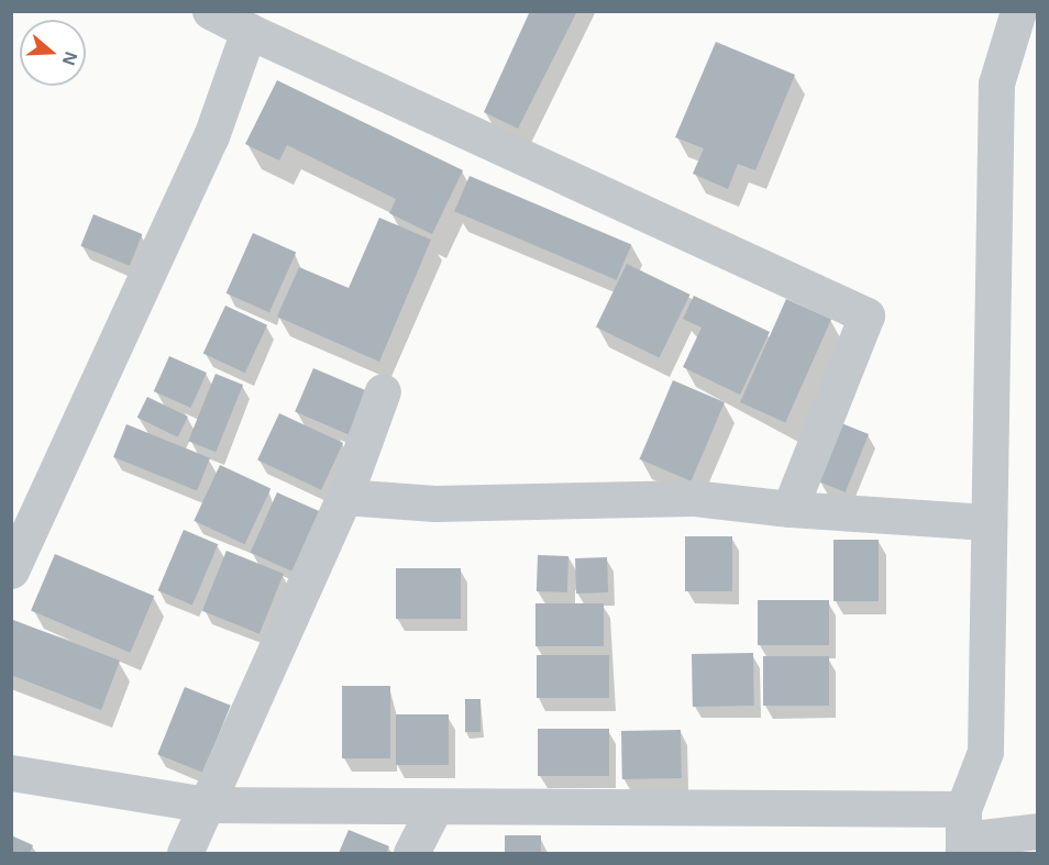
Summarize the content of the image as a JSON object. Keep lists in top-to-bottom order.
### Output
{
  "north": "right"
}
